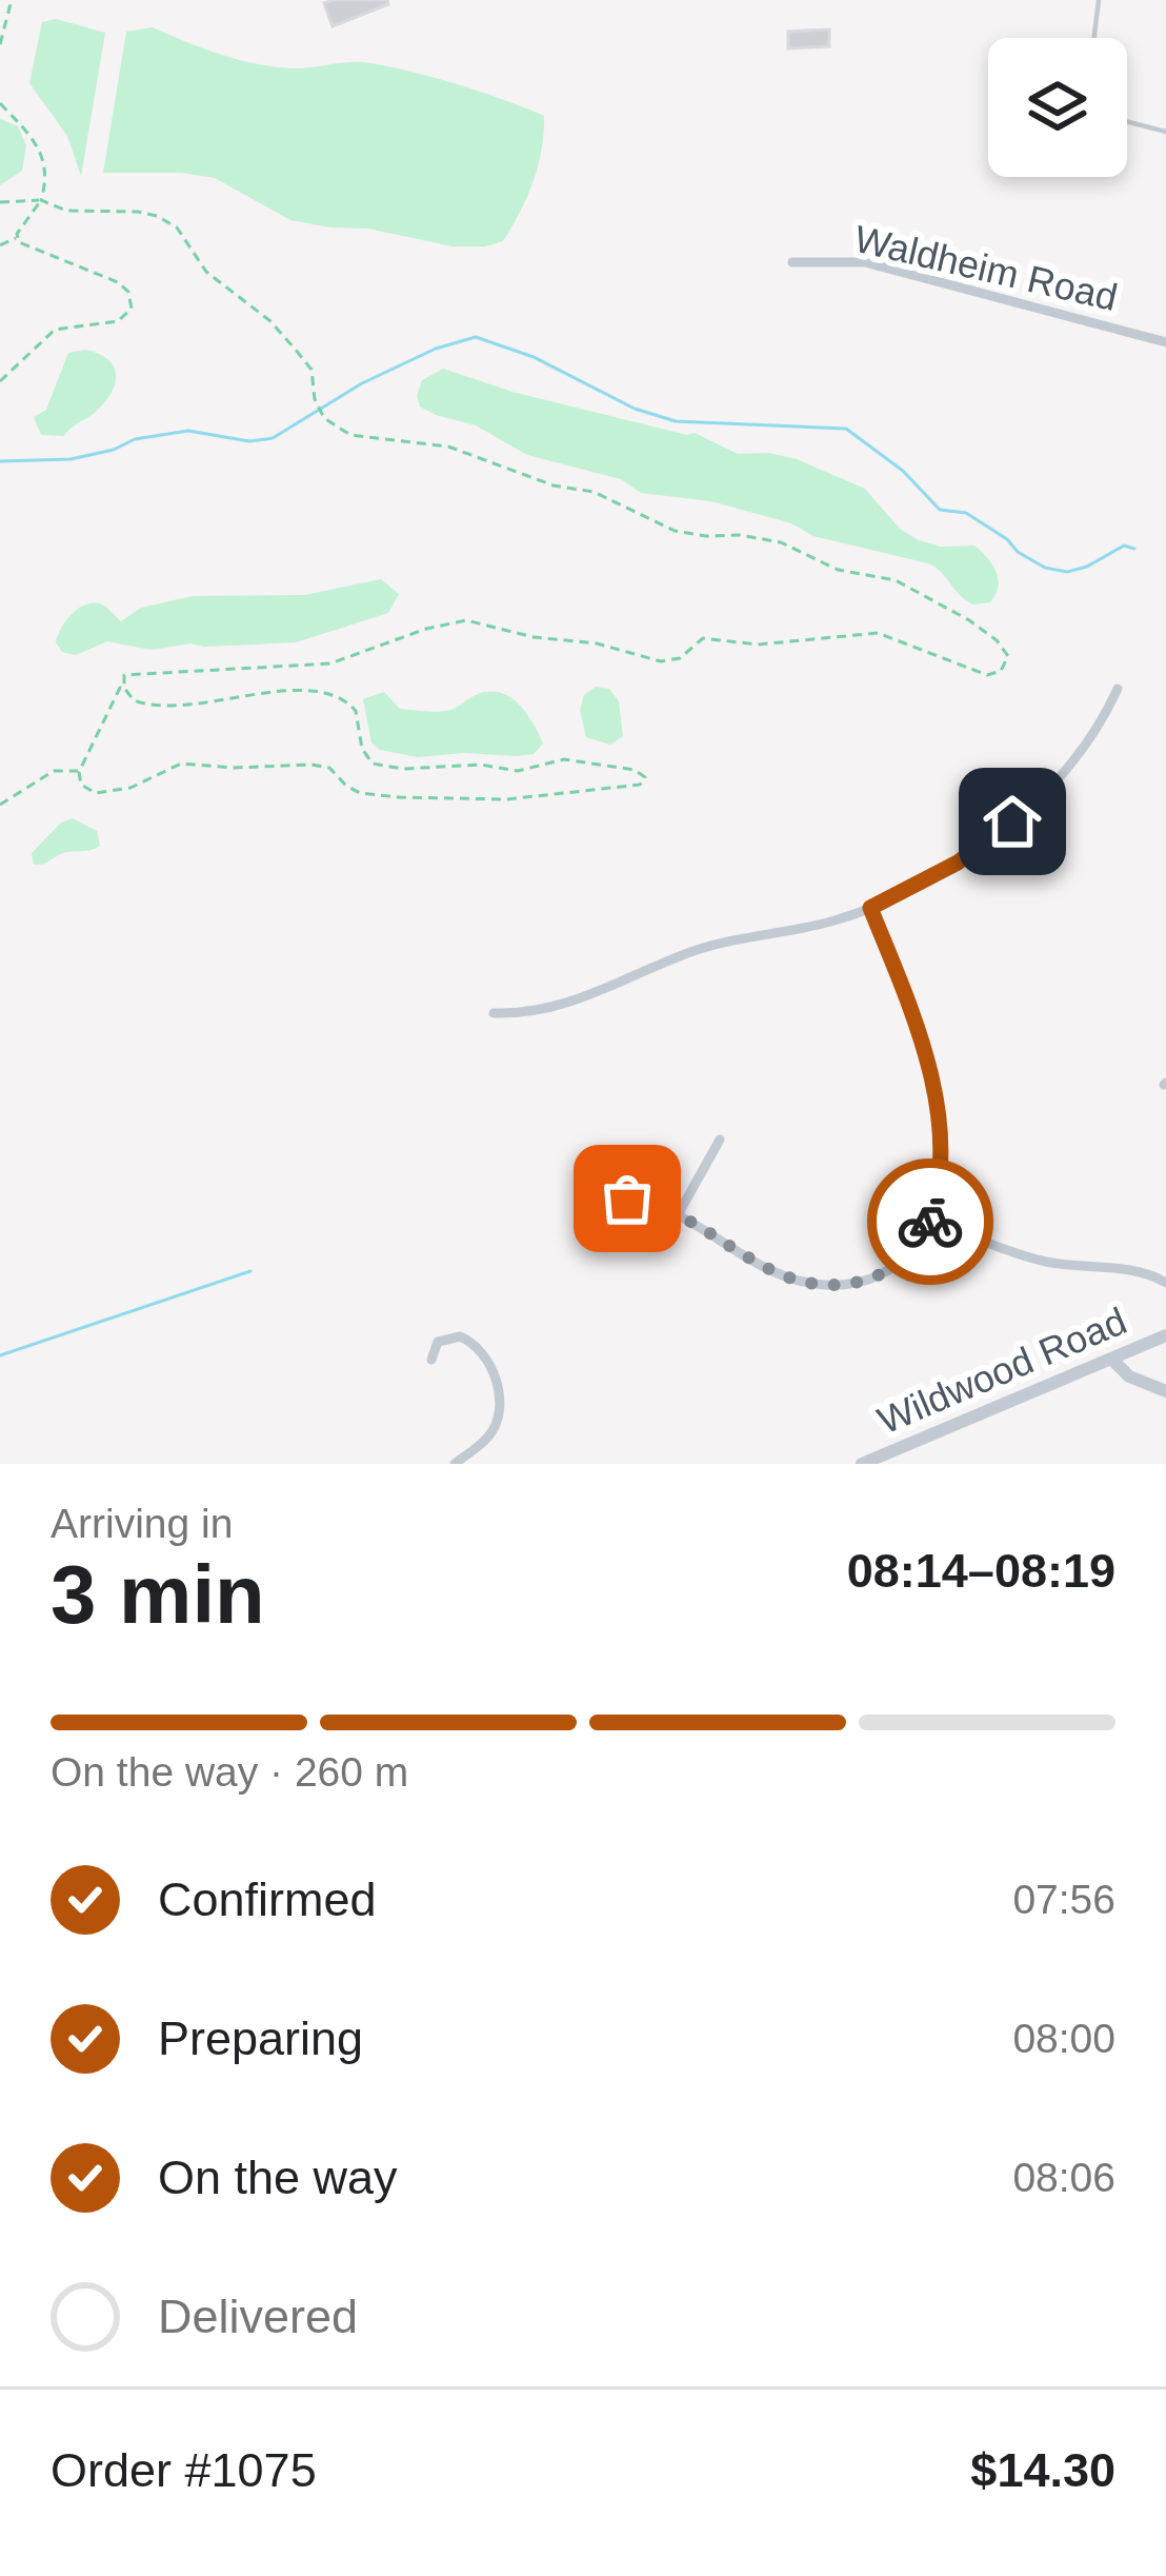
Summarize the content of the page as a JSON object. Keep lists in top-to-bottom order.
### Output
{
  "streets": {
    "street": ["Waldheim Road", "Wildwood Road"]
  },
  "page": {
    "heading": ["3 min", "Arriving in", "08:14–08:19"],
    "panel": ["Order #1075", "$14.30"],
    "bar": "On the way · 260 m",
    "list": [
      ["Confirmed", "07:56"],
      ["Preparing", "08:00"],
      ["On the way", "08:06"],
      "Delivered"
    ]
  }
}
